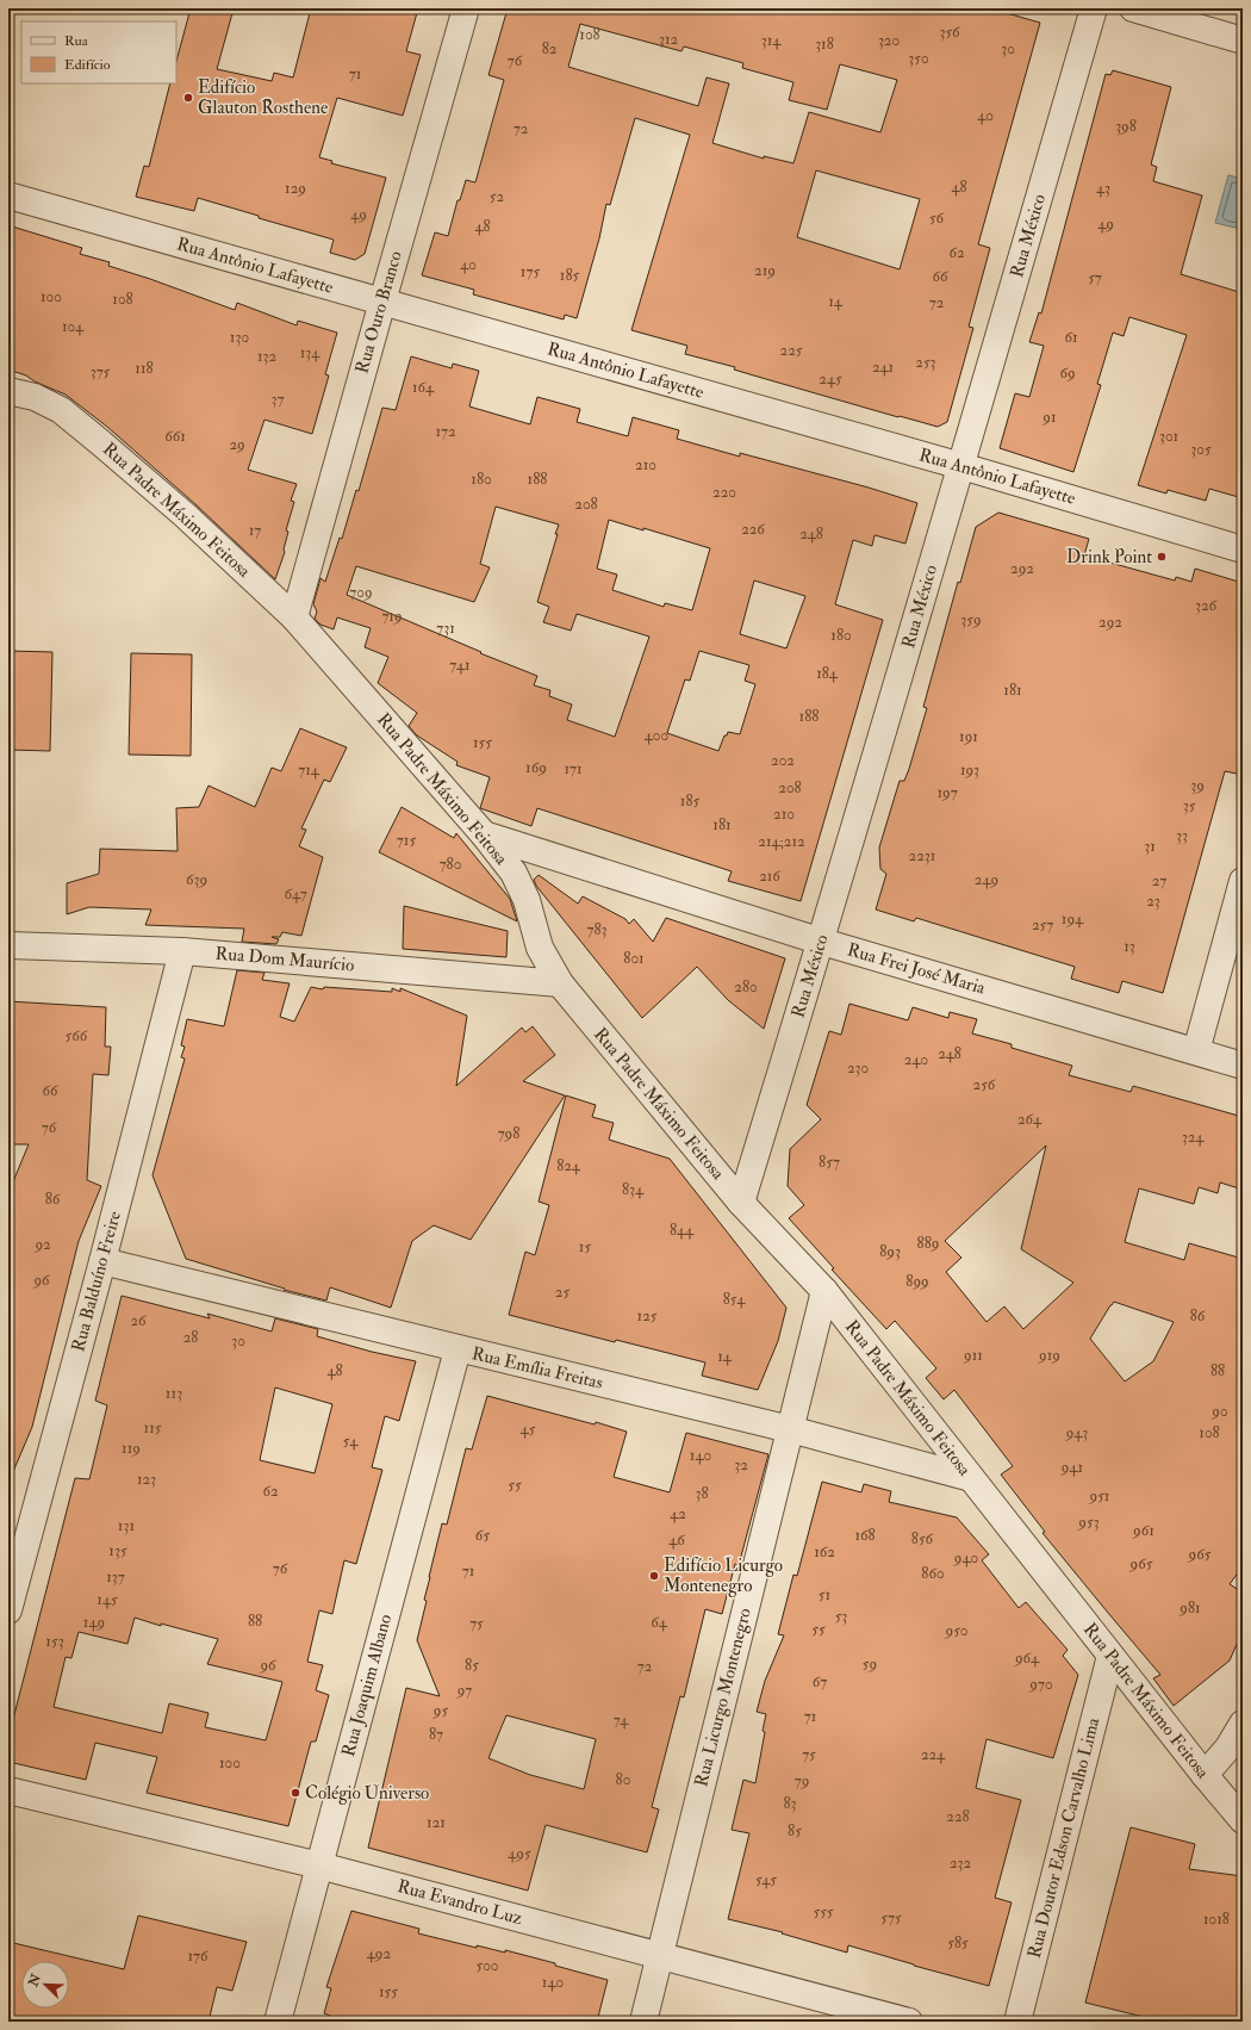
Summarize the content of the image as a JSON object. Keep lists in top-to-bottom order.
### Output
{
  "streets": {
    "street": [
      "Rua México",
      "Rua Antônio Lafayette",
      "Rua Ouro Branco",
      "Rua Padre Máximo Feitosa",
      "Rua Dom Maurício",
      "Rua Frei José Maria",
      "Rua Balduíno Freire",
      "Rua Emília Freitas",
      "Rua Joaquim Albano",
      "Rua Licurgo Montenegro",
      "Rua Doutor Edson Carvalho Lima",
      "Rua Evandro Luz"
    ]
  },
  "crossings": [
    ["Rua México", "Rua Antônio Lafayette"],
    ["Rua México", "Rua Padre Máximo Feitosa"],
    ["Rua México", "Rua Frei José Maria"],
    ["Rua Antônio Lafayette", "Rua Ouro Branco"],
    ["Rua Ouro Branco", "Rua Padre Máximo Feitosa"],
    ["Rua Padre Máximo Feitosa", "Rua Dom Maurício"],
    ["Rua Padre Máximo Feitosa", "Rua Frei José Maria"],
    ["Rua Padre Máximo Feitosa", "Rua Emília Freitas"],
    ["Rua Padre Máximo Feitosa", "Rua Licurgo Montenegro"],
    ["Rua Padre Máximo Feitosa", "Rua Doutor Edson Carvalho Lima"],
    ["Rua Dom Maurício", "Rua Balduíno Freire"],
    ["Rua Balduíno Freire", "Rua Emília Freitas"],
    ["Rua Emília Freitas", "Rua Joaquim Albano"],
    ["Rua Emília Freitas", "Rua Licurgo Montenegro"],
    ["Rua Joaquim Albano", "Rua Evandro Luz"],
    ["Rua Licurgo Montenegro", "Rua Evandro Luz"]
  ],
  "places": [
    "Edifício Glauton Rosthene",
    "Drink Point",
    "Edifício Licurgo Montenegro",
    "Colégio Universo"
  ],
  "house_numbers": [
    "356",
    "108",
    "312",
    "314",
    "320",
    "318",
    "82",
    "30",
    "350",
    "76",
    "71",
    "40",
    "398",
    "72",
    "48",
    "129",
    "43",
    "52",
    "49",
    "56",
    "49",
    "48",
    "62",
    "40",
    "219",
    "175",
    "185",
    "66",
    "57",
    "100",
    "108",
    "14",
    "72",
    "104",
    "130",
    "61",
    "225",
    "134",
    "132",
    "253",
    "241",
    "118",
    "375",
    "69",
    "245",
    "164",
    "37",
    "91",
    "172",
    "661",
    "301",
    "29",
    "305",
    "210",
    "180",
    "188",
    "220",
    "208",
    "226",
    "17",
    "248",
    "292",
    "709",
    "326",
    "719",
    "359",
    "292",
    "731",
    "180",
    "741",
    "184",
    "181",
    "188",
    "400",
    "191",
    "155",
    "202",
    "169",
    "171",
    "714",
    "193",
    "39",
    "208",
    "197",
    "185",
    "35",
    "210",
    "181",
    "33",
    "715",
    "214;212",
    "31",
    "2231",
    "780",
    "216",
    "639",
    "249",
    "27",
    "647",
    "23",
    "194",
    "257",
    "783",
    "13",
    "801",
    "280",
    "566",
    "248",
    "240",
    "230",
    "256",
    "66",
    "264",
    "76",
    "798",
    "324",
    "857",
    "824",
    "834",
    "86",
    "844",
    "889",
    "92",
    "15",
    "893",
    "96",
    "899",
    "25",
    "854",
    "125",
    "86",
    "26",
    "28",
    "30",
    "911",
    "919",
    "14",
    "48",
    "88",
    "113",
    "90",
    "115",
    "45",
    "943",
    "108",
    "54",
    "119",
    "140",
    "32",
    "941",
    "123",
    "55",
    "62",
    "38",
    "951",
    "42",
    "953",
    "131",
    "961",
    "65",
    "168",
    "856",
    "46",
    "135",
    "162",
    "965",
    "940",
    "965",
    "76",
    "71",
    "860",
    "137",
    "51",
    "145",
    "981",
    "53",
    "88",
    "149",
    "64",
    "75",
    "55",
    "950",
    "153",
    "964",
    "59",
    "96",
    "85",
    "72",
    "67",
    "970",
    "97",
    "95",
    "71",
    "74",
    "87",
    "75",
    "224",
    "100",
    "80",
    "79",
    "83",
    "228",
    "121",
    "85",
    "495",
    "232",
    "545",
    "555",
    "575",
    "1018",
    "585",
    "492",
    "176",
    "500",
    "140",
    "155"
  ],
  "legend": ["Rua", "Edifício"],
  "north": "top left"
}
